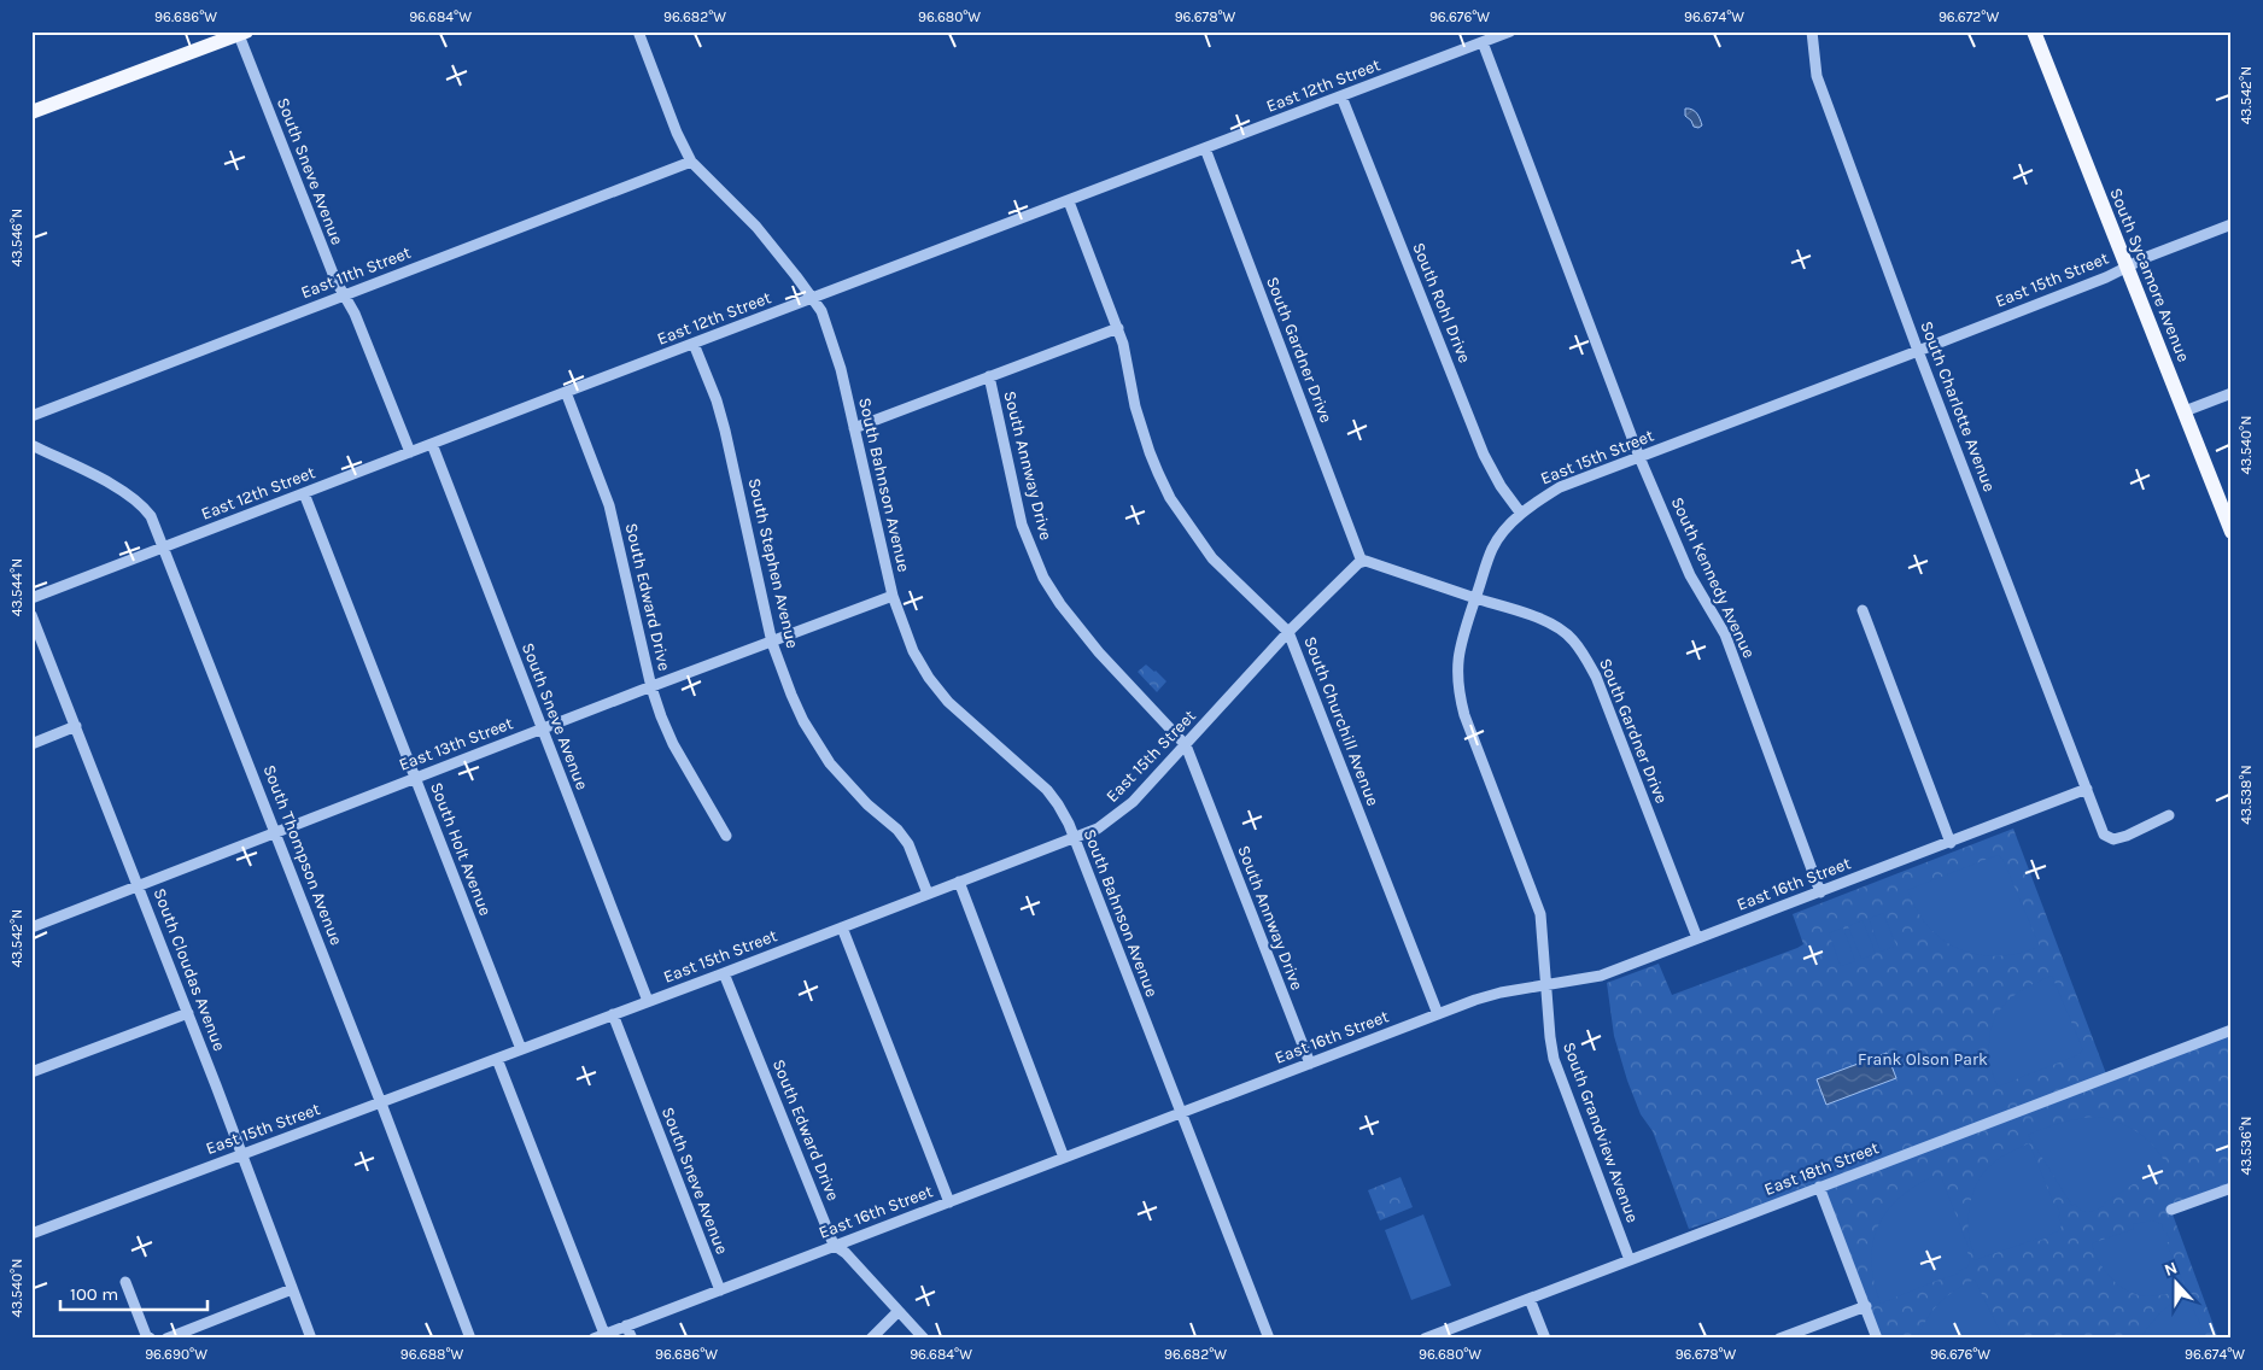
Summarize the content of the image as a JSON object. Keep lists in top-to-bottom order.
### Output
{
  "streets": {
    "main road": ["South Sycamore Avenue"],
    "street": [
      "East 12th Street",
      "South Sneve Avenue",
      "East 11th Street",
      "East 15th Street",
      "South Rohl Drive",
      "South Gardner Drive",
      "South Charlotte Avenue",
      "South Annway Drive",
      "South Bahnson Avenue",
      "South Stephen Avenue",
      "South Kennedy Avenue",
      "South Edward Drive",
      "South Churchill Avenue",
      "East 13th Street",
      "South Holt Avenue",
      "South Thompson Avenue",
      "East 16th Street",
      "South Cloudas Avenue",
      "South Grandview Avenue",
      "East 18th Street"
    ]
  },
  "crossings": [
    ["East 12th Street", "South Sneve Avenue"],
    ["East 12th Street", "South Rohl Drive"],
    ["East 12th Street", "South Gardner Drive"],
    ["East 12th Street", "South Bahnson Avenue"],
    ["East 12th Street", "South Stephen Avenue"],
    ["East 12th Street", "South Kennedy Avenue"],
    ["East 12th Street", "South Edward Drive"],
    ["East 12th Street", "South Churchill Avenue"],
    ["East 12th Street", "South Holt Avenue"],
    ["East 12th Street", "South Thompson Avenue"],
    ["South Sneve Avenue", "East 11th Street"],
    ["South Sneve Avenue", "East 15th Street"],
    ["South Sneve Avenue", "East 13th Street"],
    ["South Sneve Avenue", "East 16th Street"],
    ["East 11th Street", "South Bahnson Avenue"],
    ["South Sycamore Avenue", "East 15th Street"],
    ["East 15th Street", "South Rohl Drive"],
    ["East 15th Street", "South Gardner Drive"],
    ["East 15th Street", "South Charlotte Avenue"],
    ["East 15th Street", "South Annway Drive"],
    ["East 15th Street", "South Bahnson Avenue"],
    ["East 15th Street", "South Stephen Avenue"],
    ["East 15th Street", "South Kennedy Avenue"],
    ["East 15th Street", "South Edward Drive"],
    ["East 15th Street", "South Churchill Avenue"],
    ["East 15th Street", "South Holt Avenue"],
    ["East 15th Street", "South Thompson Avenue"],
    ["East 15th Street", "South Cloudas Avenue"],
    ["East 15th Street", "South Grandview Avenue"],
    ["South Gardner Drive", "East 16th Street"],
    ["South Gardner Drive", "South Grandview Avenue"],
    ["South Charlotte Avenue", "East 16th Street"],
    ["South Annway Drive", "East 16th Street"],
    ["South Bahnson Avenue", "East 13th Street"],
    ["South Bahnson Avenue", "East 16th Street"],
    ["South Stephen Avenue", "East 13th Street"],
    ["South Kennedy Avenue", "East 16th Street"],
    ["South Edward Drive", "East 13th Street"],
    ["South Edward Drive", "East 16th Street"],
    ["South Churchill Avenue", "East 16th Street"],
    ["East 13th Street", "South Holt Avenue"],
    ["East 13th Street", "South Thompson Avenue"],
    ["East 13th Street", "South Cloudas Avenue"],
    ["East 16th Street", "South Grandview Avenue"],
    ["South Grandview Avenue", "East 18th Street"]
  ],
  "parks": ["Frank Olson Park"],
  "scale_bar": "100 m",
  "north": "top",
  "coordinates": [
    "96.686°W",
    "96.684°W",
    "96.682°W",
    "96.680°W",
    "96.678°W",
    "96.676°W",
    "96.674°W",
    "96.672°W",
    "43.542°N",
    "43.546°N",
    "43.540°N",
    "43.544°N",
    "43.538°N",
    "43.536°N",
    "96.690°W",
    "96.688°W"
  ]
}
